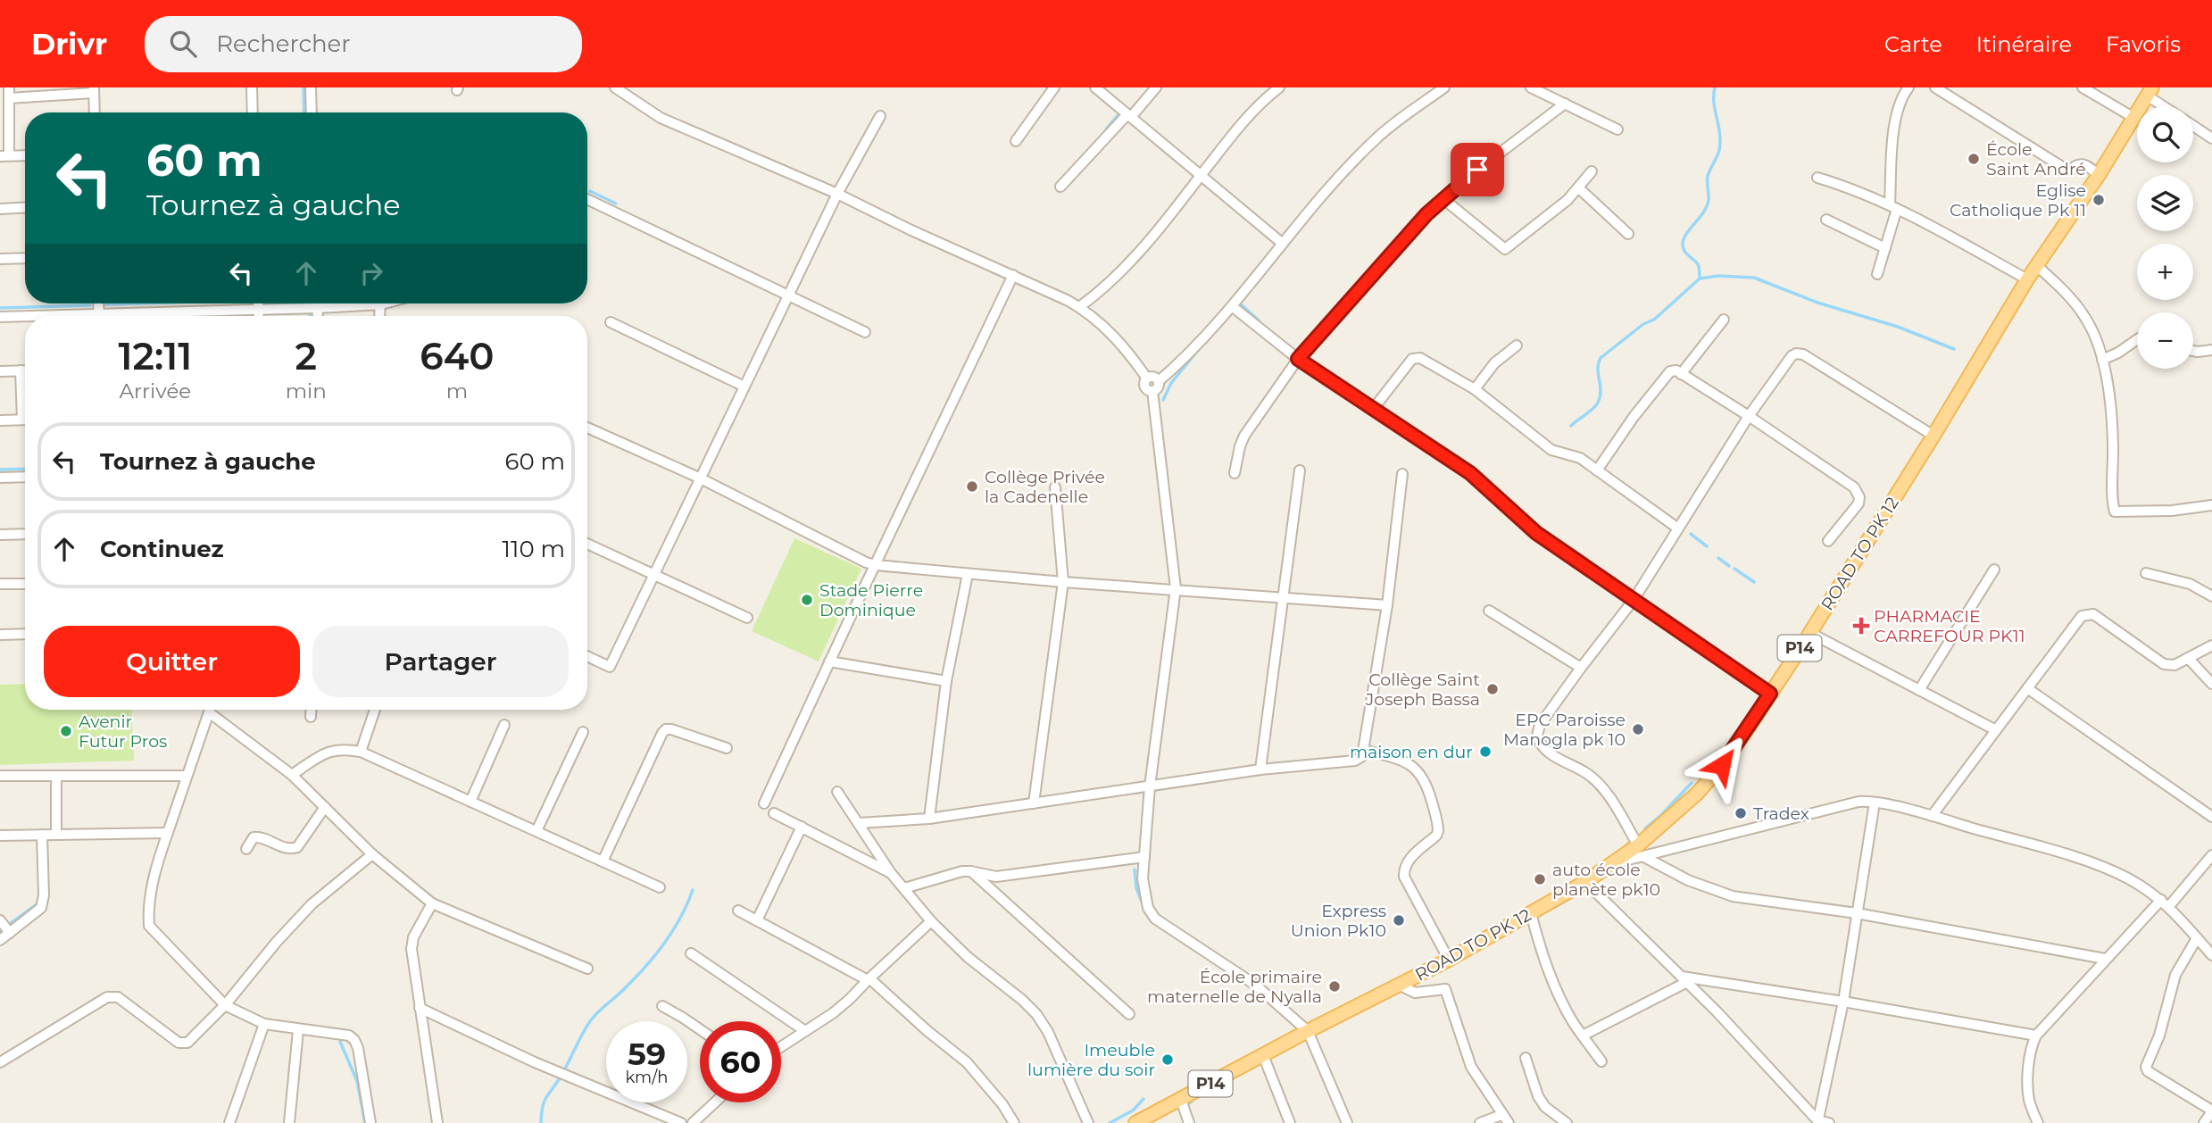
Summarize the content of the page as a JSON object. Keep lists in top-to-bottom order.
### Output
{
  "streets": {
    "main road": ["ROAD TO PK 12", "P14"]
  },
  "crossings": [
    ["ROAD TO PK 12", "P14"]
  ],
  "places": {
    "other": [
      "École Saint André",
      "Eglise Catholique Pk 11",
      "Collège Privée la Cadenelle",
      "Stade Pierre Dominique",
      "Collège Saint Joseph Bassa",
      "EPC Paroisse Manogla pk 10",
      "Avenir Futur Pros",
      "maison en dur",
      "Tradex",
      "auto école planète pk10",
      "Express Union Pk10",
      "École primaire maternelle de Nyalla",
      "Imeuble lumière du soir"
    ],
    "health": ["PHARMACIE CARREFOUR PK11"]
  },
  "page": {
    "header": "Drivr",
    "search": "Rechercher",
    "nav": ["Carte", "Itinéraire", "Favoris"],
    "map_buttons": ["+", "−"],
    "turn": ["60 m", "Tournez à gauche"],
    "eta": [
      "12:11",
      "Arrivée",
      "2",
      "min",
      "640",
      "m"
    ],
    "list": [
      {
        "name": "Tournez à gauche",
        "value": "60 m"
      },
      {
        "name": "Continuez",
        "value": "110 m"
      }
    ],
    "buttons": ["Quitter", "Partager"],
    "speed": "59 km/h",
    "limit": "60"
  }
}
